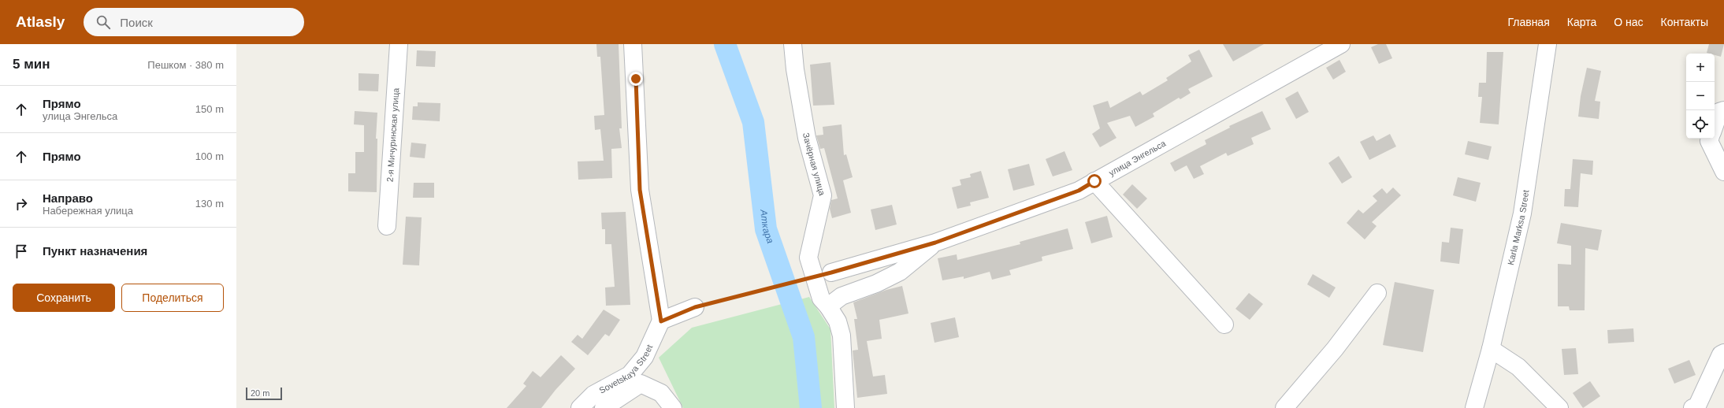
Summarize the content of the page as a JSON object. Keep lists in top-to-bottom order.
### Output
{
  "streets": {
    "street": [
      "2-я Мичуринская улица",
      "улица Энгельса",
      "Зачёрная улица",
      "Karla Marksa Street",
      "Sovetskaya Street"
    ]
  },
  "water": ["Аткара"],
  "scale_bar": "20 m",
  "page": {
    "header": "Atlasly",
    "search": "Поиск",
    "nav": [
      "Главная",
      "Карта",
      "О нас",
      "Контакты"
    ],
    "heading": ["5 мин", "Пешком · 380 m"],
    "map_buttons": ["+", "−"],
    "list": [
      ["Прямо", "улица Энгельса", "150 m"],
      ["Прямо", "100 m"],
      ["Направо", "Набережная улица", "130 m"],
      "Пункт назначения"
    ],
    "buttons": ["Сохранить", "Поделиться"],
    "scale": "20 m"
  }
}
